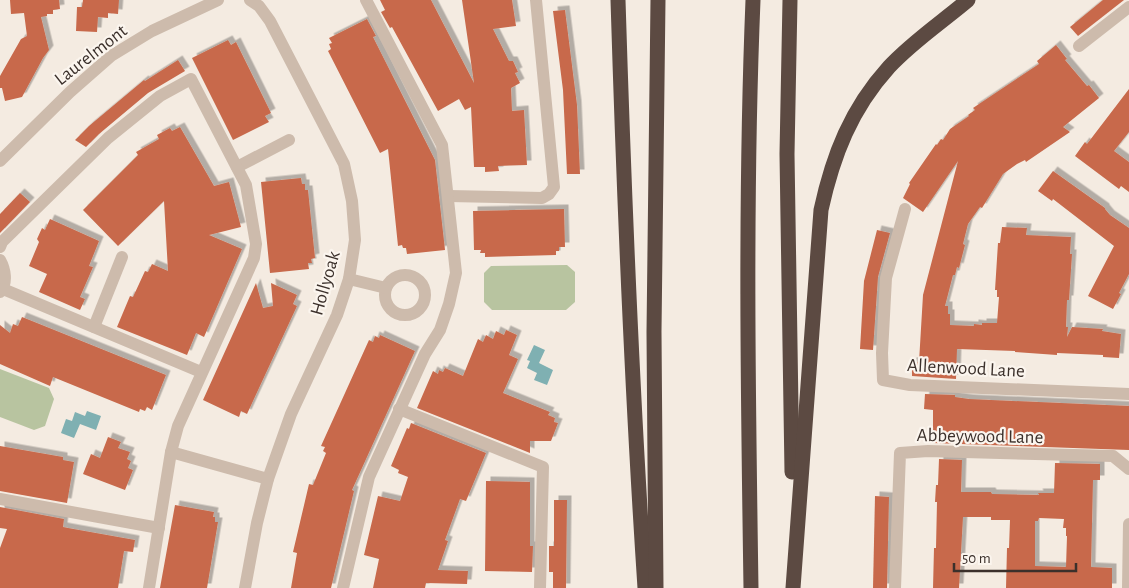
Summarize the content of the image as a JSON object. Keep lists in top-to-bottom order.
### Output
{
  "streets": {
    "street": [
      "Laurelmont",
      "Hollyoak",
      "Allenwood Lane",
      "Abbeywood Lane"
    ]
  },
  "scale_bar": "50 m"
}
